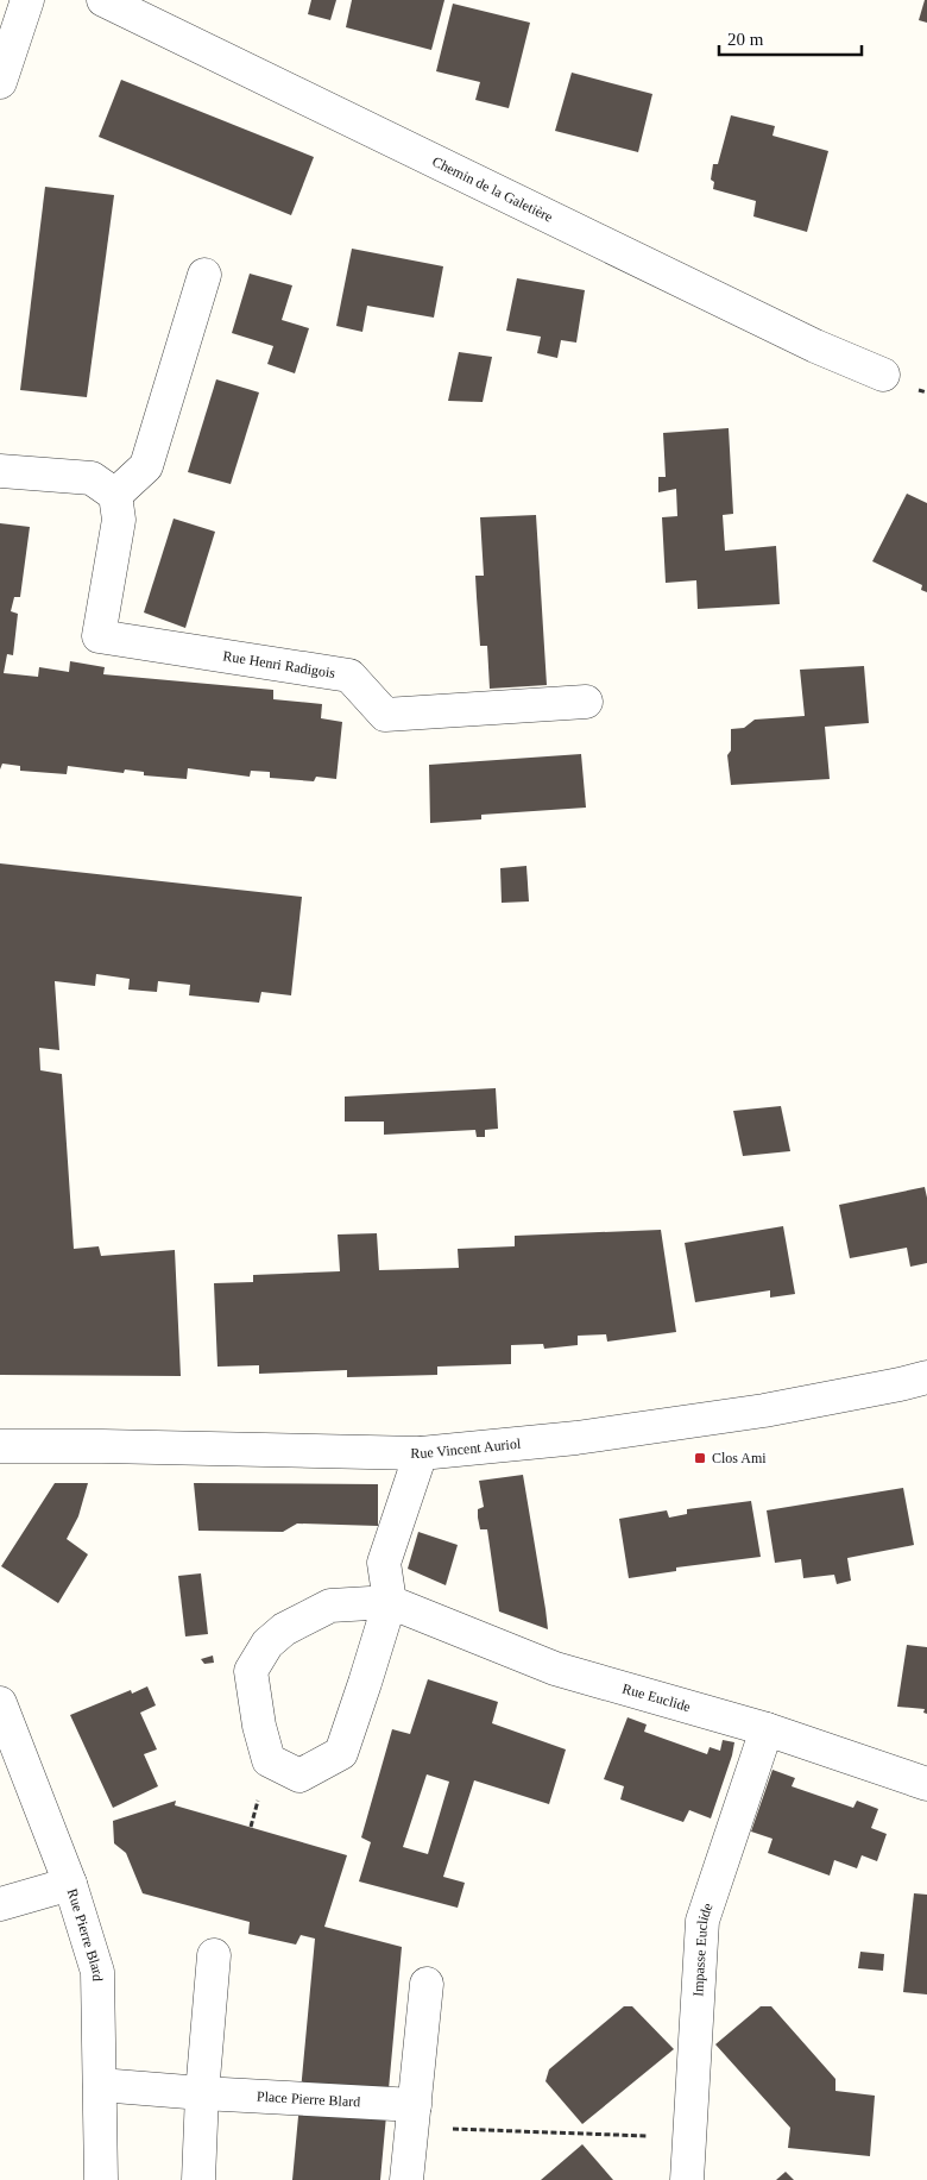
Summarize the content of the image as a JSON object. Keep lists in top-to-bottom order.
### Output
{
  "streets": {
    "street": [
      "Chemin de la Galetière",
      "Rue Henri Radigois",
      "Rue Vincent Auriol",
      "Rue Euclide",
      "Rue Pierre Blard",
      "Impasse Euclide",
      "Place Pierre Blard"
    ]
  },
  "crossings": [
    ["Rue Vincent Auriol", "Rue Euclide"],
    ["Rue Euclide", "Impasse Euclide"],
    ["Rue Pierre Blard", "Place Pierre Blard"]
  ],
  "places": {
    "transit": ["Clos Ami"]
  },
  "scale_bar": "20 m"
}
